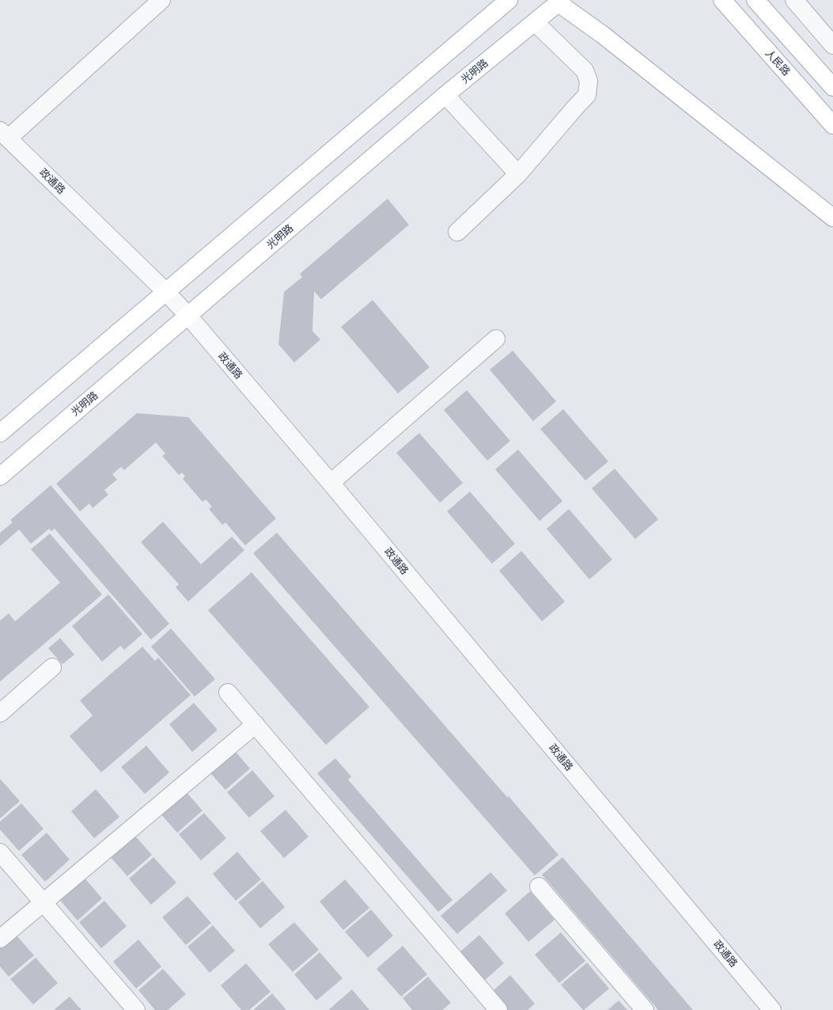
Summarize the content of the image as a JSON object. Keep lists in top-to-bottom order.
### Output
{
  "streets": {
    "main road": ["人民路", "光明路"],
    "street": ["政通路"]
  },
  "crossings": [
    ["光明路", "政通路"]
  ]
}
